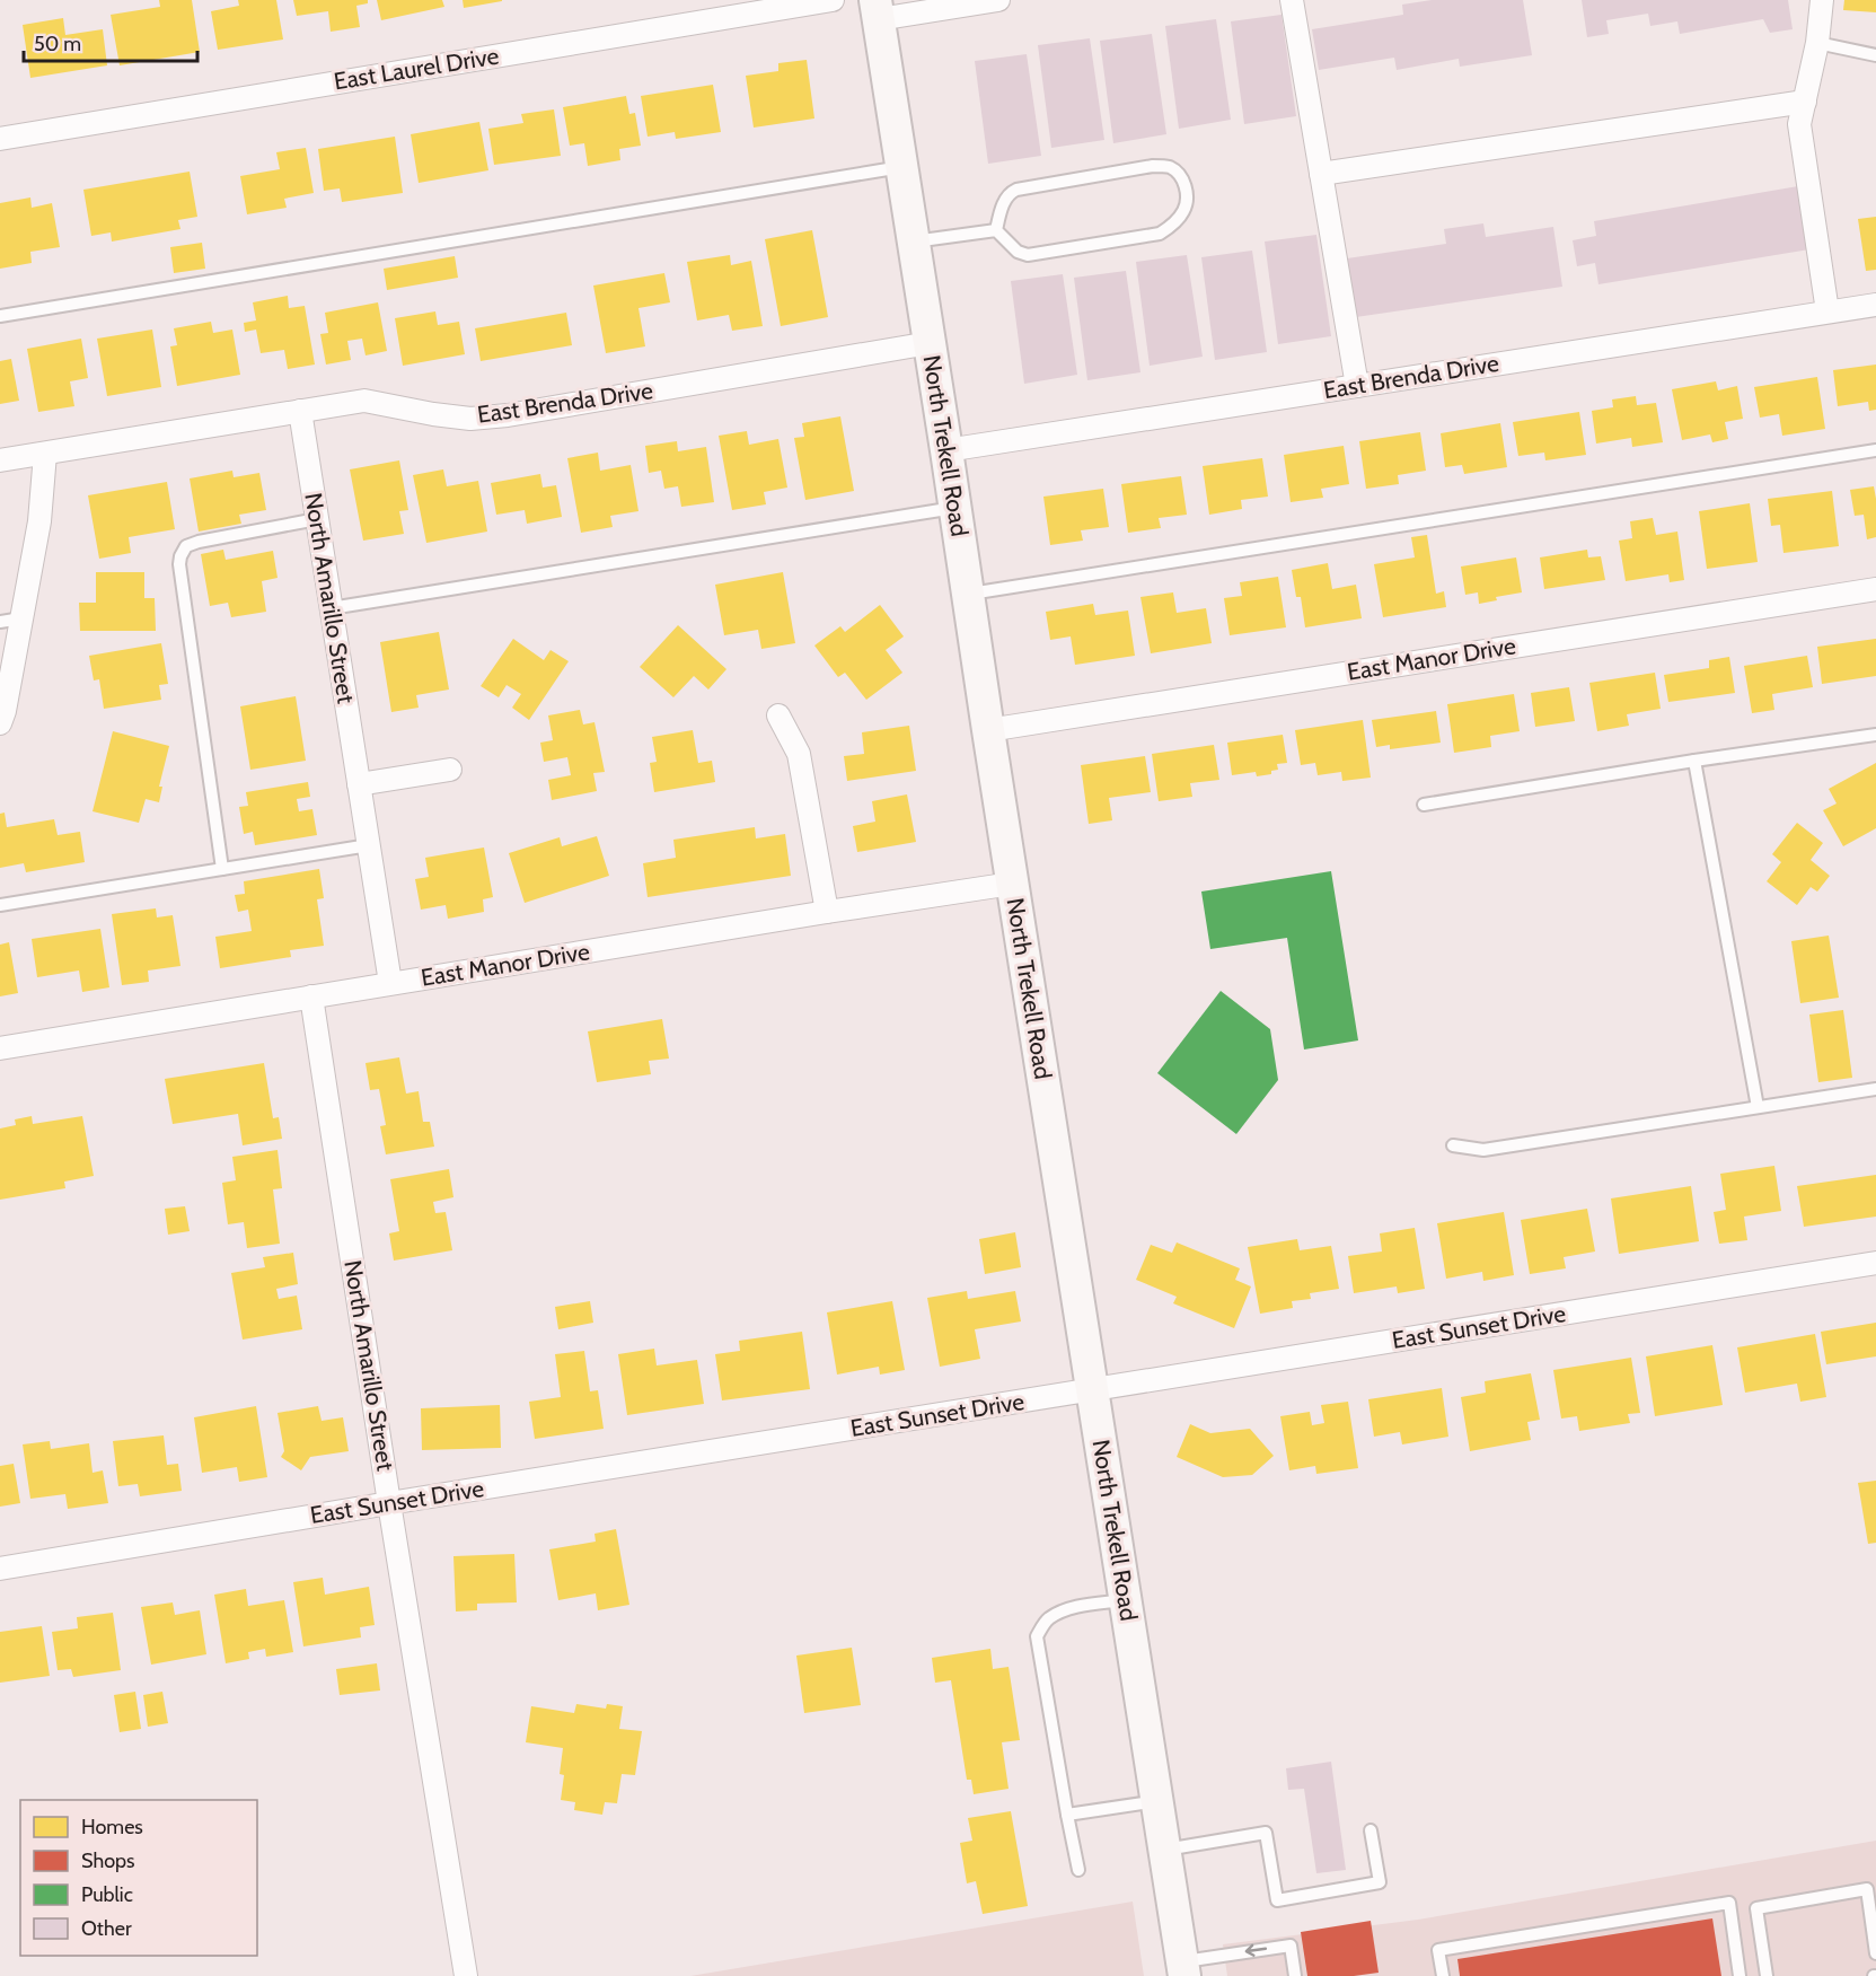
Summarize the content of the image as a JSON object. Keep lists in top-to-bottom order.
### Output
{
  "streets": {
    "main road": ["North Trekell Road"],
    "street": [
      "East Laurel Drive",
      "East Brenda Drive",
      "North Amarillo Street",
      "East Manor Drive",
      "East Sunset Drive"
    ]
  },
  "crossings": [
    ["East Brenda Drive", "North Trekell Road"],
    ["East Brenda Drive", "North Amarillo Street"],
    ["North Trekell Road", "East Manor Drive"],
    ["North Trekell Road", "East Sunset Drive"],
    ["North Amarillo Street", "East Manor Drive"],
    ["North Amarillo Street", "East Sunset Drive"]
  ],
  "legend": [
    "Homes",
    "Shops",
    "Public",
    "Other"
  ],
  "scale_bar": "50 m"
}
